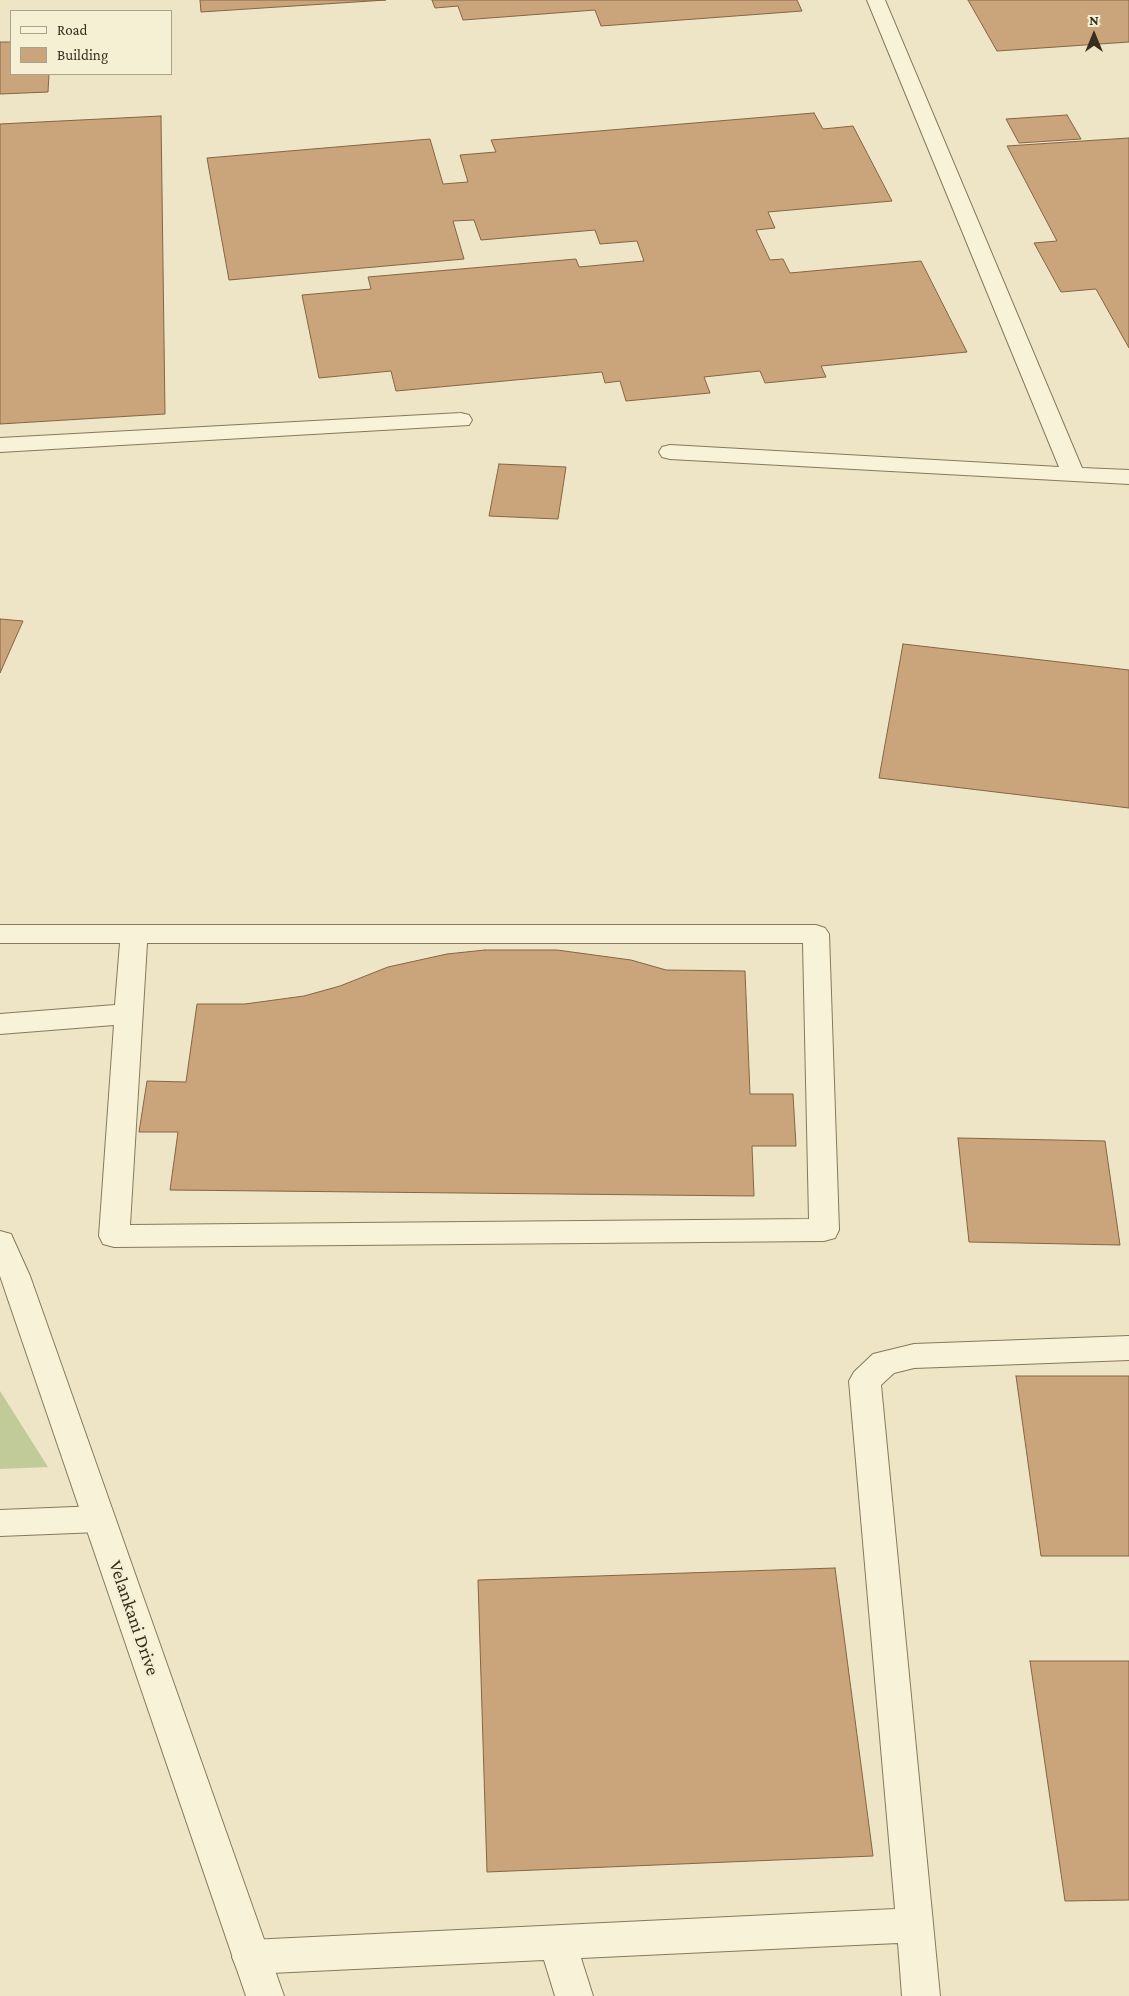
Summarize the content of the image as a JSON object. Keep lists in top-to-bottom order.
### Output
{
  "streets": {
    "street": ["Velankani Drive"]
  },
  "legend": ["Road", "Building"],
  "north": "top"
}
